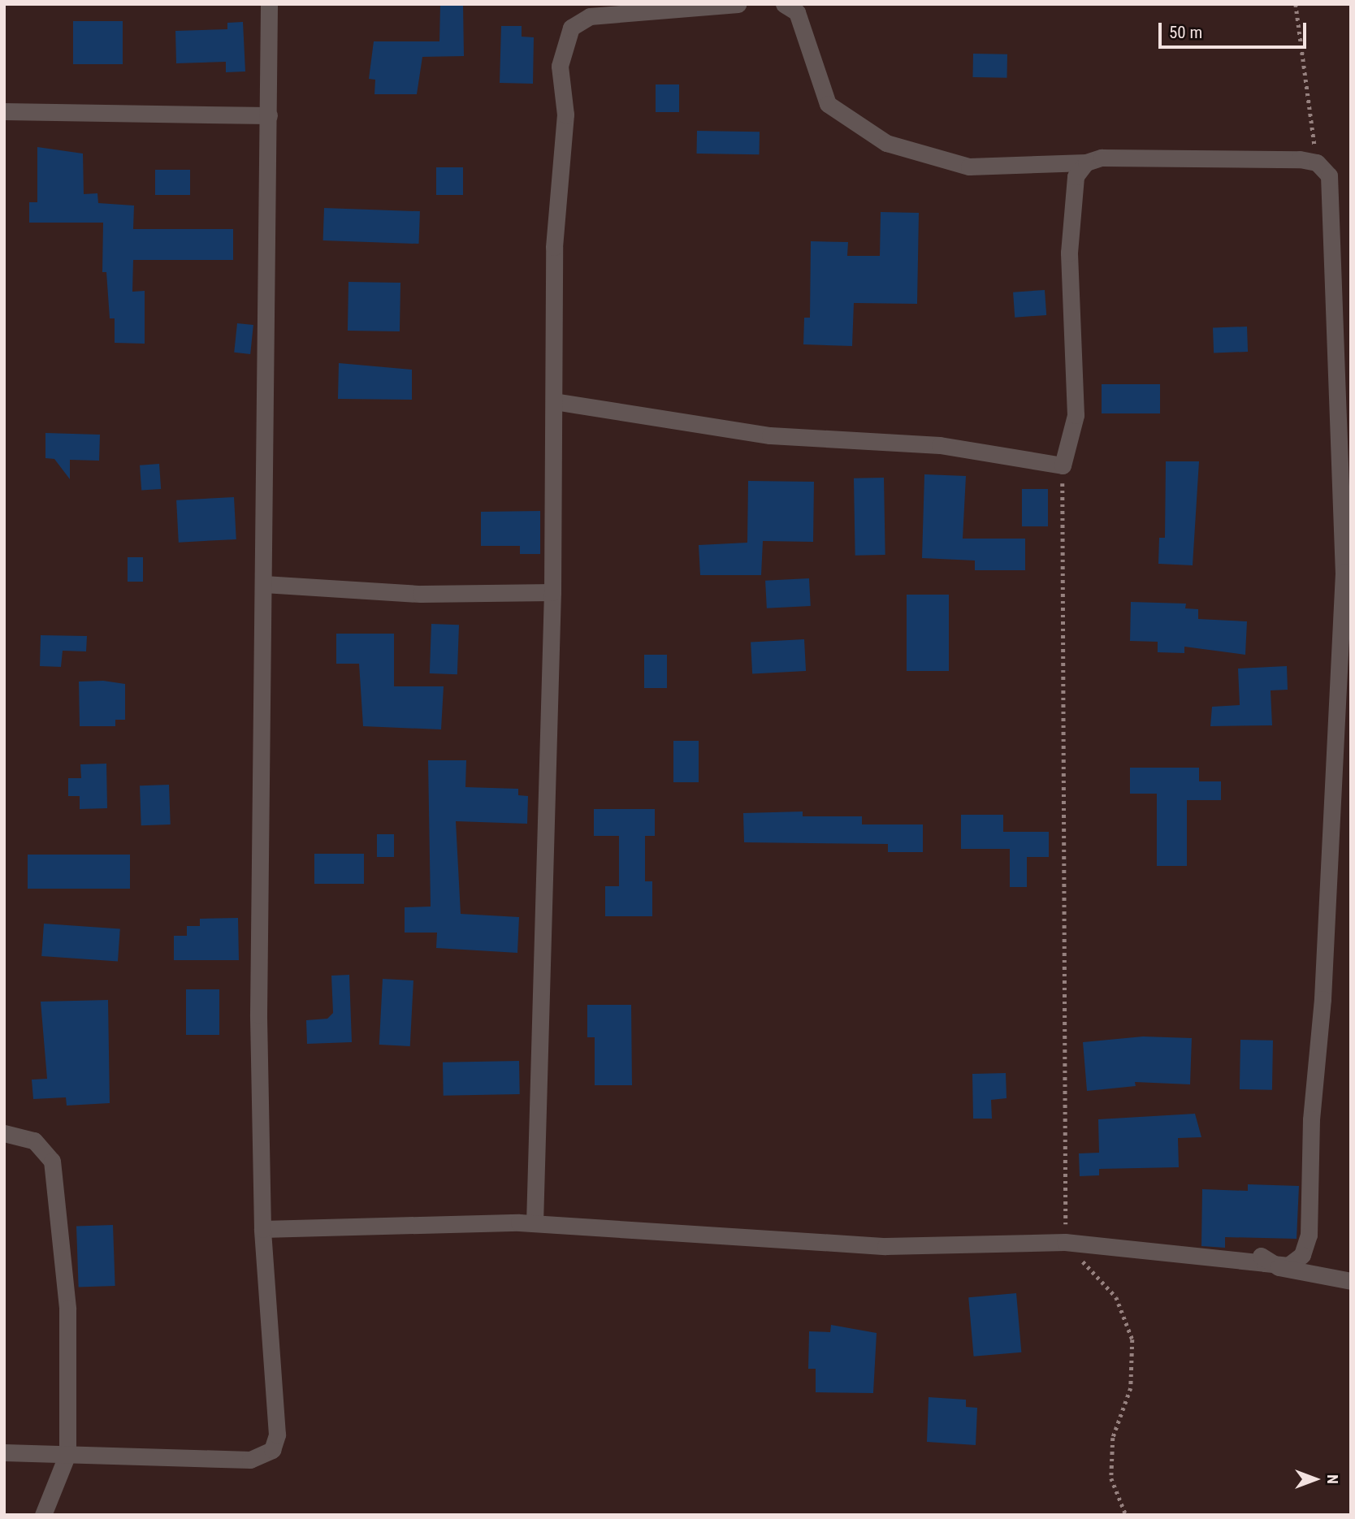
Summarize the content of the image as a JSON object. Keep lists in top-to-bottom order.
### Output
{
  "scale_bar": "50 m",
  "north": "right"
}
